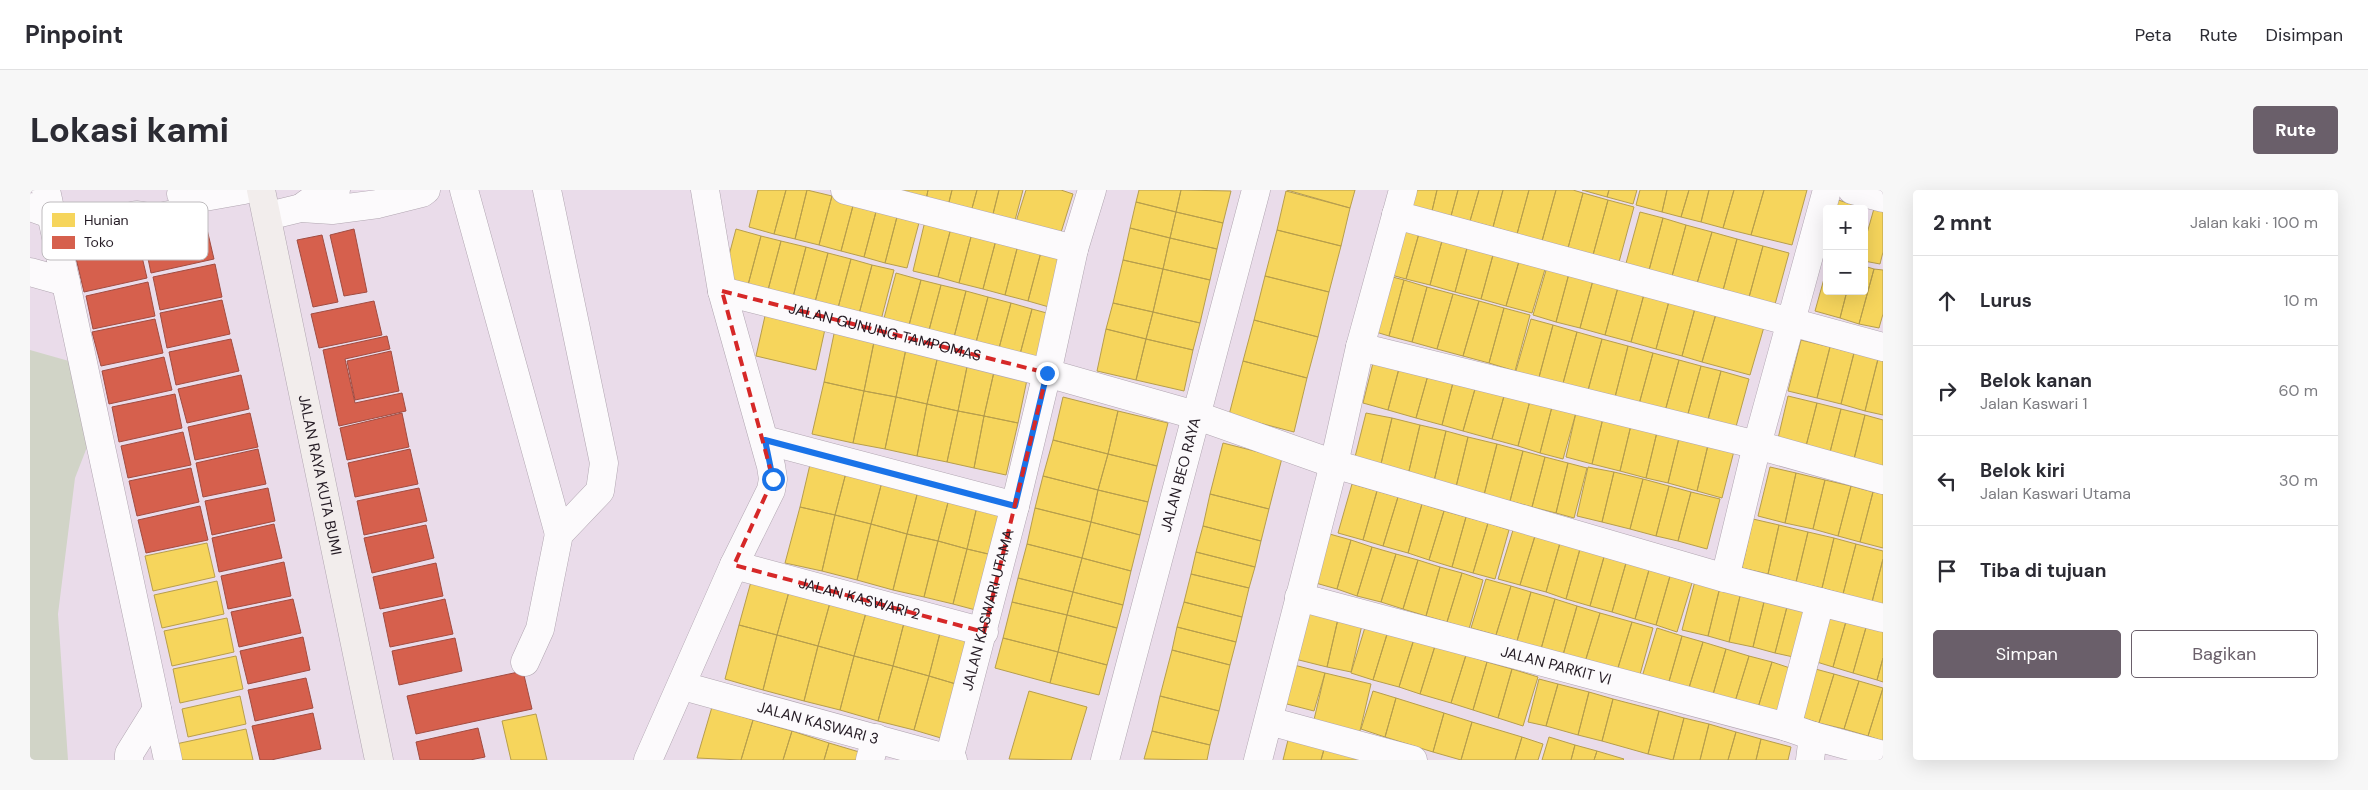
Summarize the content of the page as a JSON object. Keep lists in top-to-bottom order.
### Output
{
  "streets": {
    "street": [
      "JALAN GUNUNG TAMPOMAS",
      "JALAN RAYA KUTA BUMI",
      "JALAN BEO RAYA",
      "JALAN KASWARI 2",
      "JALAN KASWARI UTAMA",
      "JALAN PARKIT VI",
      "JALAN KASWARI 3"
    ]
  },
  "crossings": [
    ["JALAN GUNUNG TAMPOMAS", "JALAN BEO RAYA"],
    ["JALAN GUNUNG TAMPOMAS", "JALAN KASWARI UTAMA"],
    ["JALAN KASWARI 2", "JALAN KASWARI UTAMA"],
    ["JALAN KASWARI UTAMA", "JALAN KASWARI 3"]
  ],
  "legend": ["Hunian", "Toko"],
  "page": {
    "header": "Pinpoint",
    "nav": ["Peta", "Rute", "Disimpan"],
    "buttons": [
      "Rute",
      ["Simpan", "Bagikan"]
    ],
    "title": "Lokasi kami",
    "heading": ["2 mnt", "Jalan kaki · 100 m"],
    "map_buttons": ["+", "−"],
    "list": [
      ["Lurus", "10 m"],
      ["Belok kanan", "Jalan Kaswari 1", "60 m"],
      ["Belok kiri", "Jalan Kaswari Utama", "30 m"],
      "Tiba di tujuan"
    ]
  }
}
